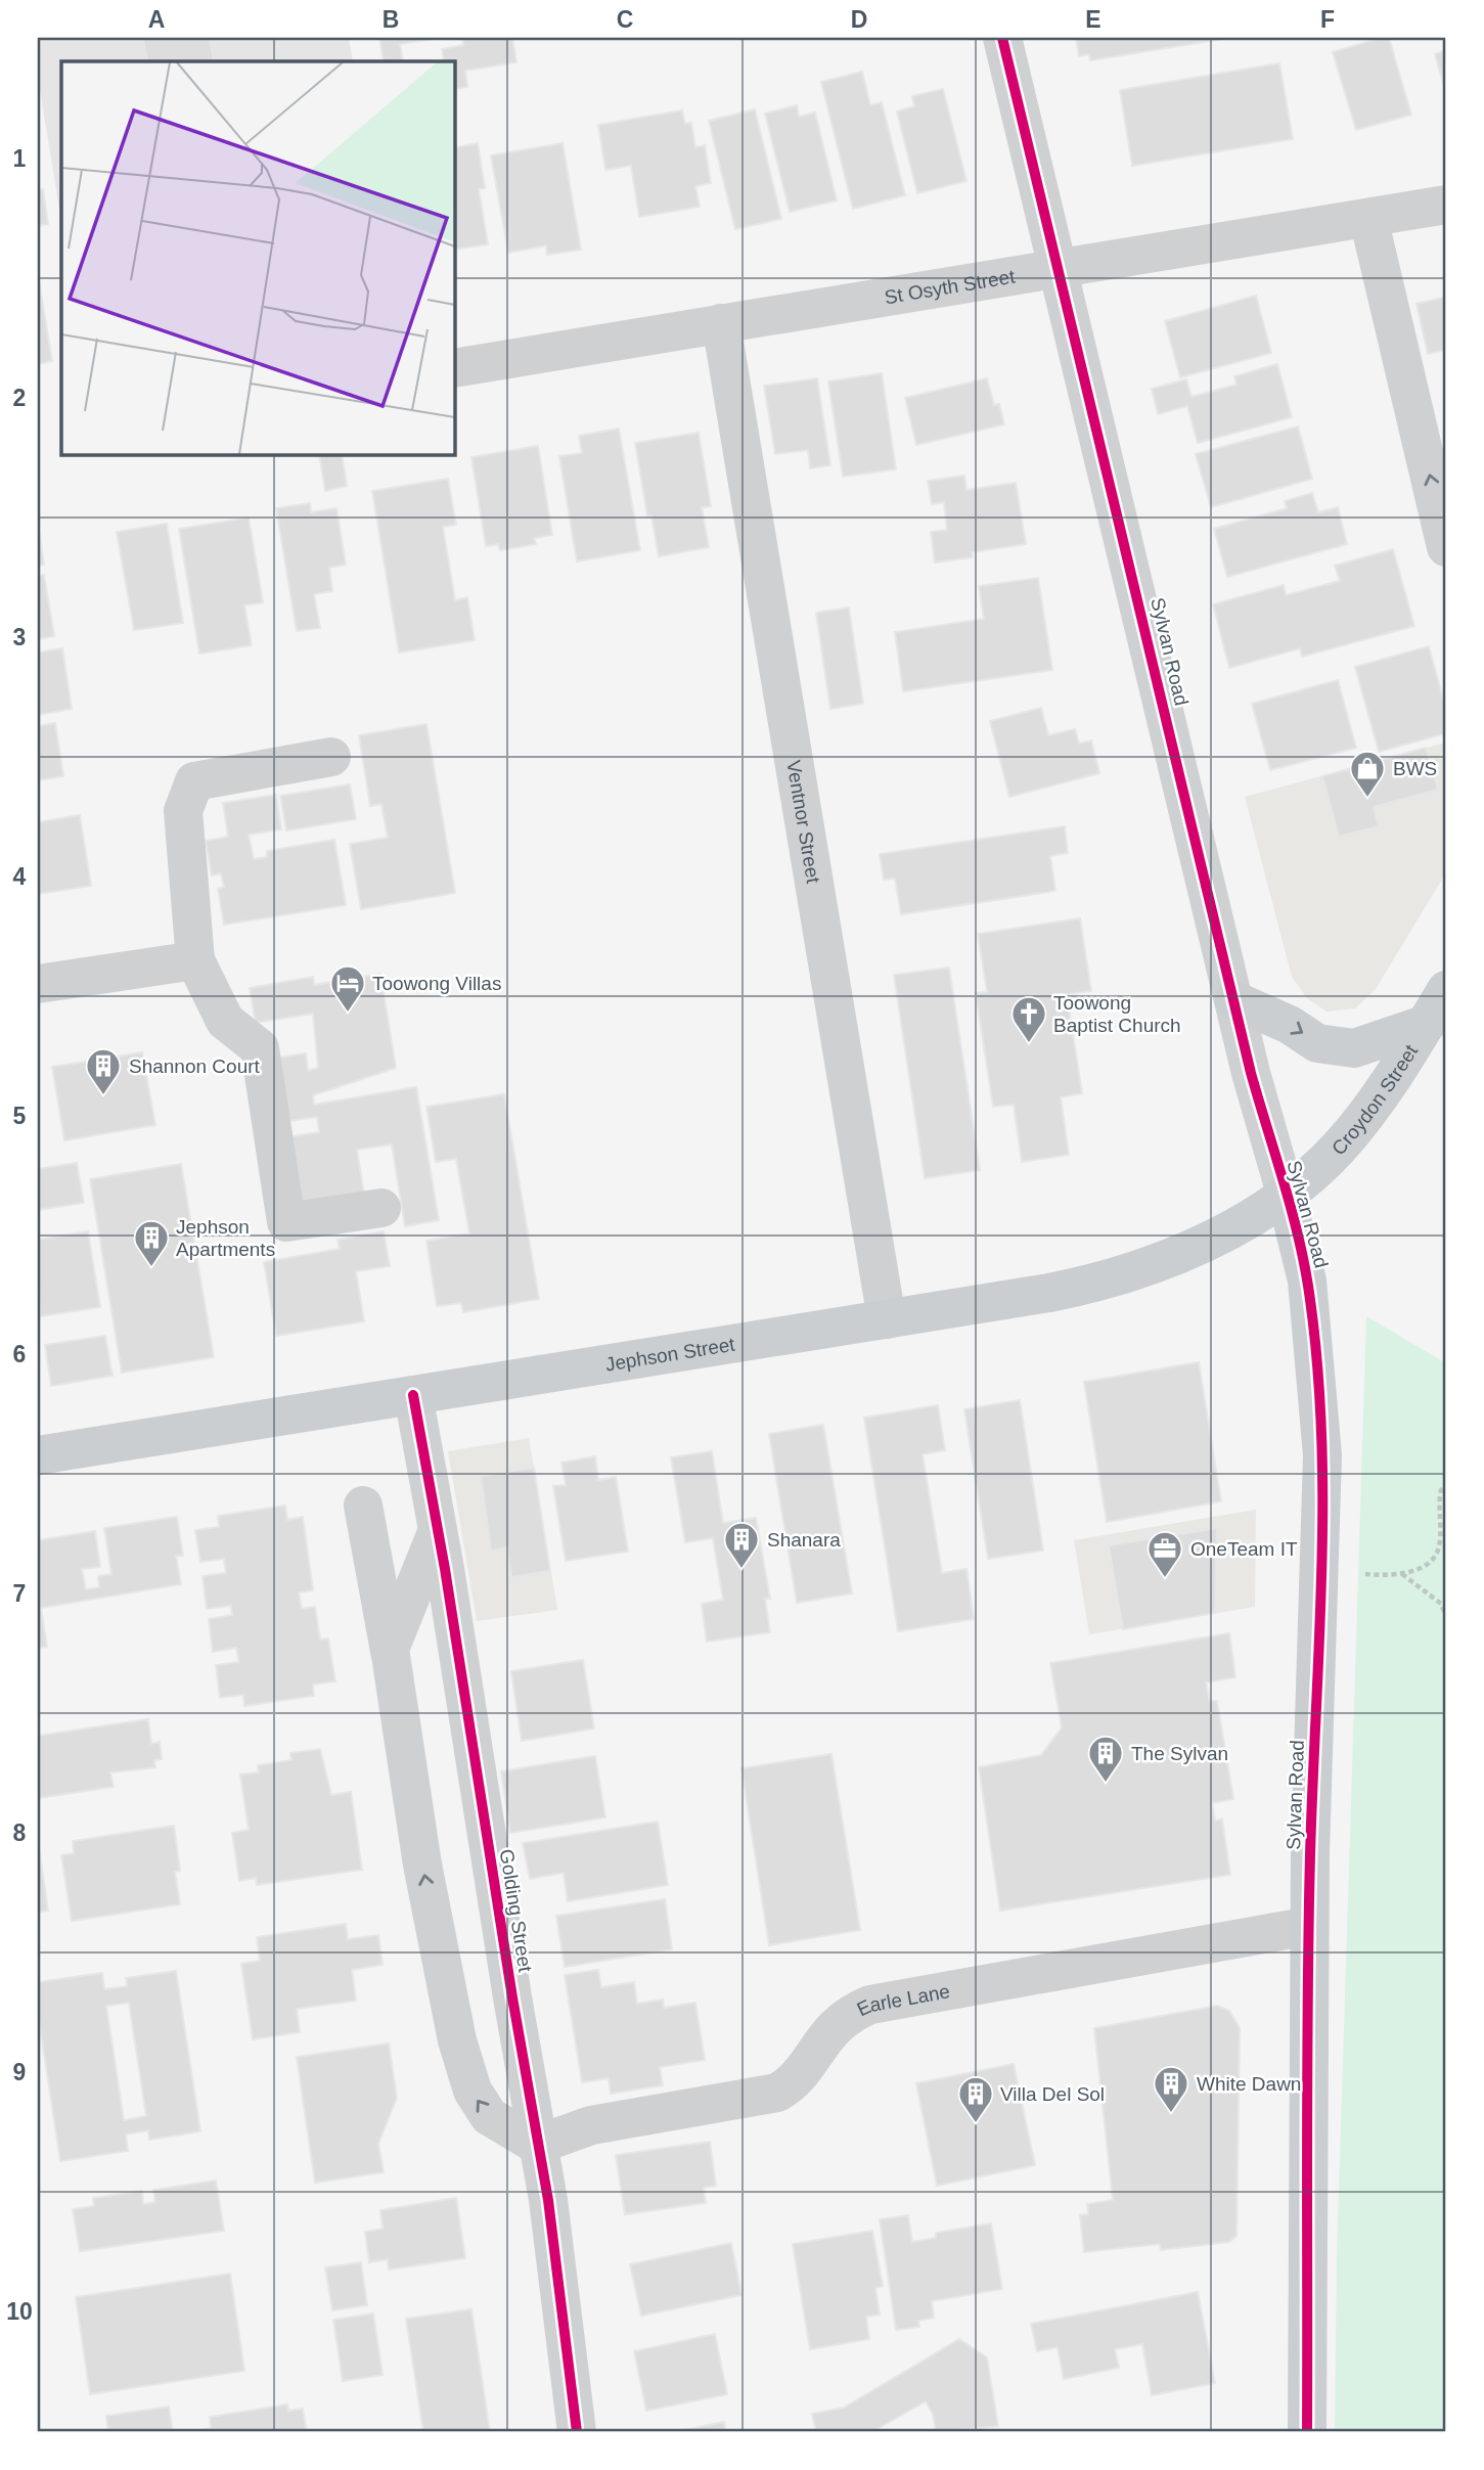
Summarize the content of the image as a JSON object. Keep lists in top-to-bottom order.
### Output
{
  "streets": {
    "main road": ["Sylvan Road", "Croydon Street", "Jephson Street"],
    "street": [
      "St Osyth Street",
      "Ventnor Street",
      "Golding Street",
      "Earle Lane"
    ]
  },
  "crossings": [
    ["St Osyth Street", "Sylvan Road"],
    ["St Osyth Street", "Ventnor Street"],
    ["Sylvan Road", "Croydon Street"],
    ["Sylvan Road", "Jephson Street"],
    ["Sylvan Road", "Earle Lane"],
    ["Ventnor Street", "Jephson Street"],
    ["Croydon Street", "Jephson Street"],
    ["Jephson Street", "Golding Street"],
    ["Golding Street", "Earle Lane"]
  ],
  "places": {
    "shop": ["BWS"],
    "hotel": ["Toowong Villas"],
    "church": ["Toowong Baptist Church"],
    "building": [
      "Shannon Court",
      "Jephson Apartments",
      "Shanara",
      "The Sylvan",
      "White Dawn",
      "Villa Del Sol"
    ],
    "office": ["OneTeam IT"]
  },
  "grid": {
    "columns": [
      "A",
      "B",
      "C",
      "D",
      "E",
      "F"
    ],
    "rows": [
      "1",
      "2",
      "3",
      "4",
      "5",
      "6",
      "7",
      "8",
      "9",
      "10"
    ]
  }
}
